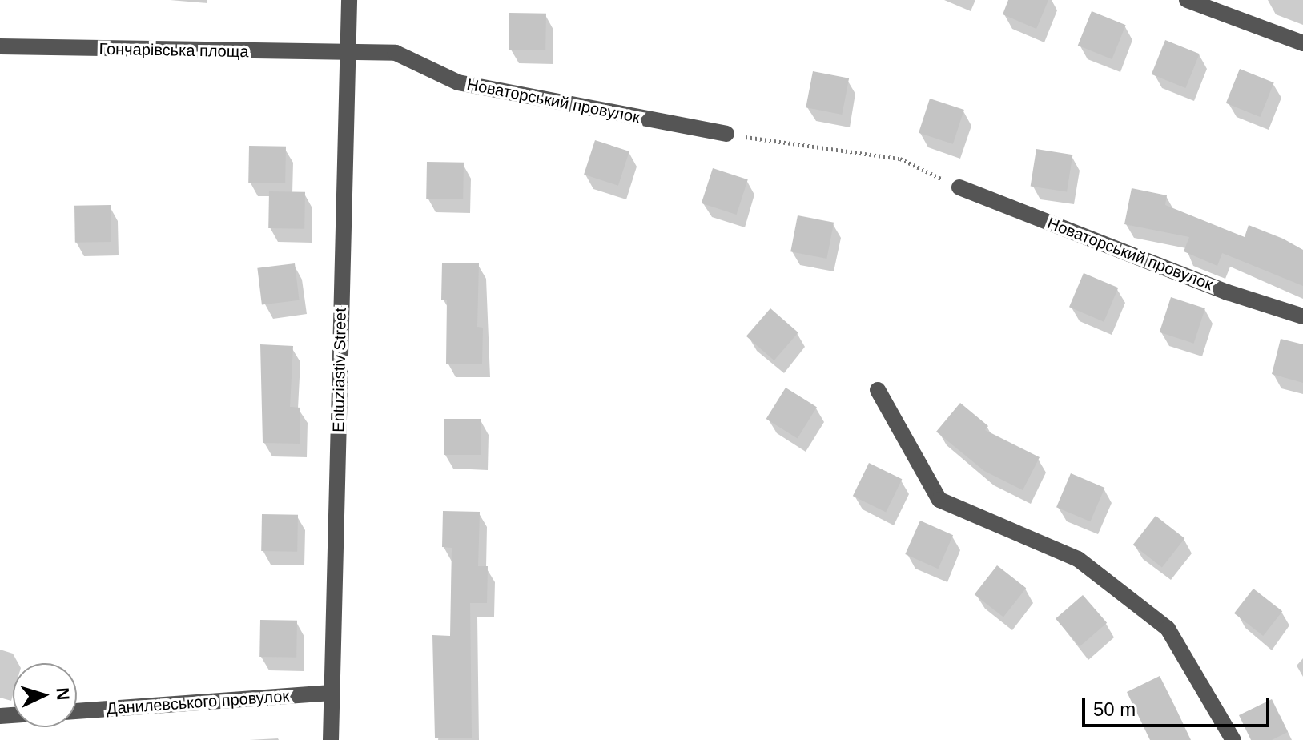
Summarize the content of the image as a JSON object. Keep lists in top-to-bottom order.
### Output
{
  "streets": {
    "street": [
      "Гончарівська площа",
      "Новаторський провулок",
      "Entuziastiv Street",
      "Данилевського провулок"
    ]
  },
  "crossings": [
    ["Гончарівська площа", "Новаторський провулок"],
    ["Гончарівська площа", "Entuziastiv Street"],
    ["Новаторський провулок", "Entuziastiv Street"],
    ["Entuziastiv Street", "Данилевського провулок"]
  ],
  "scale_bar": "50 m",
  "north": "right"
}
